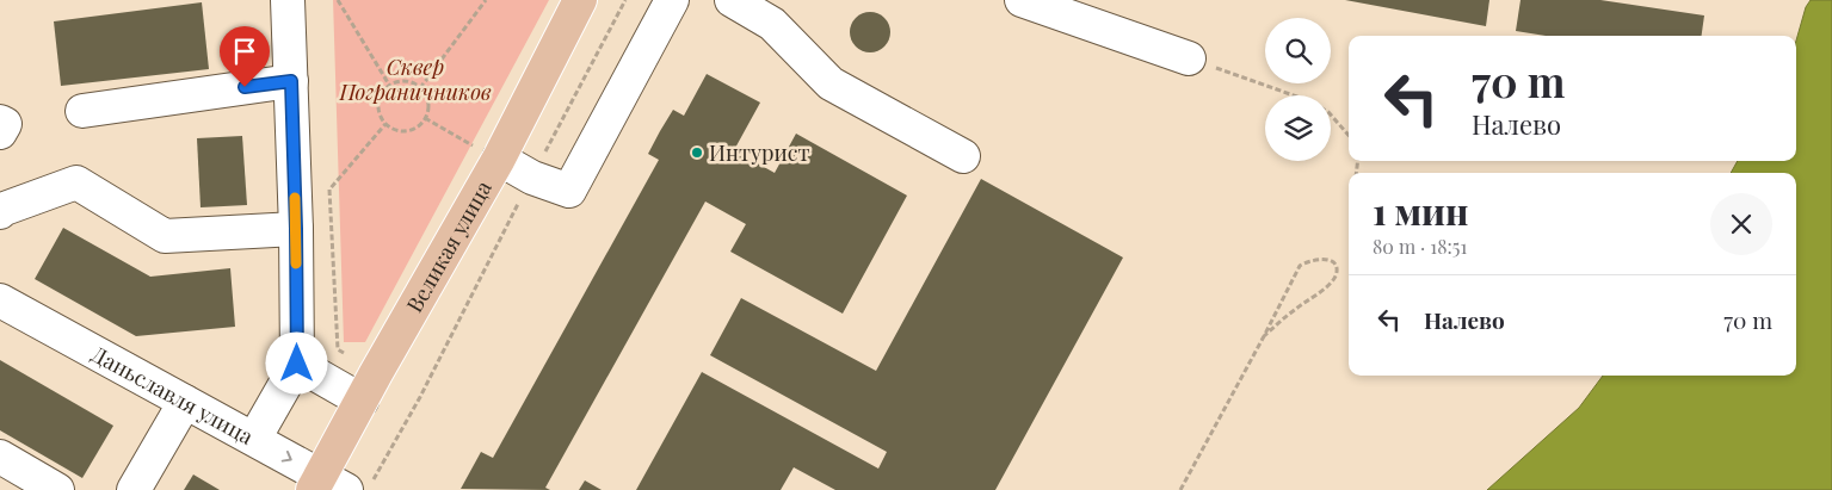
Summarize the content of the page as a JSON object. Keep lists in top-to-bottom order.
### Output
{
  "streets": {
    "main road": ["Великая улица"],
    "street": ["Даньславля улица"]
  },
  "crossings": [
    ["Великая улица", "Даньславля улица"]
  ],
  "parks": ["Сквер Пограничников"],
  "places": ["Интурист"],
  "page": {
    "turn": ["70 m", "Налево"],
    "heading": ["1 мин", "80 m · 18:51"],
    "list": [
      {
        "name": "Налево",
        "value": "70 m"
      }
    ]
  }
}
